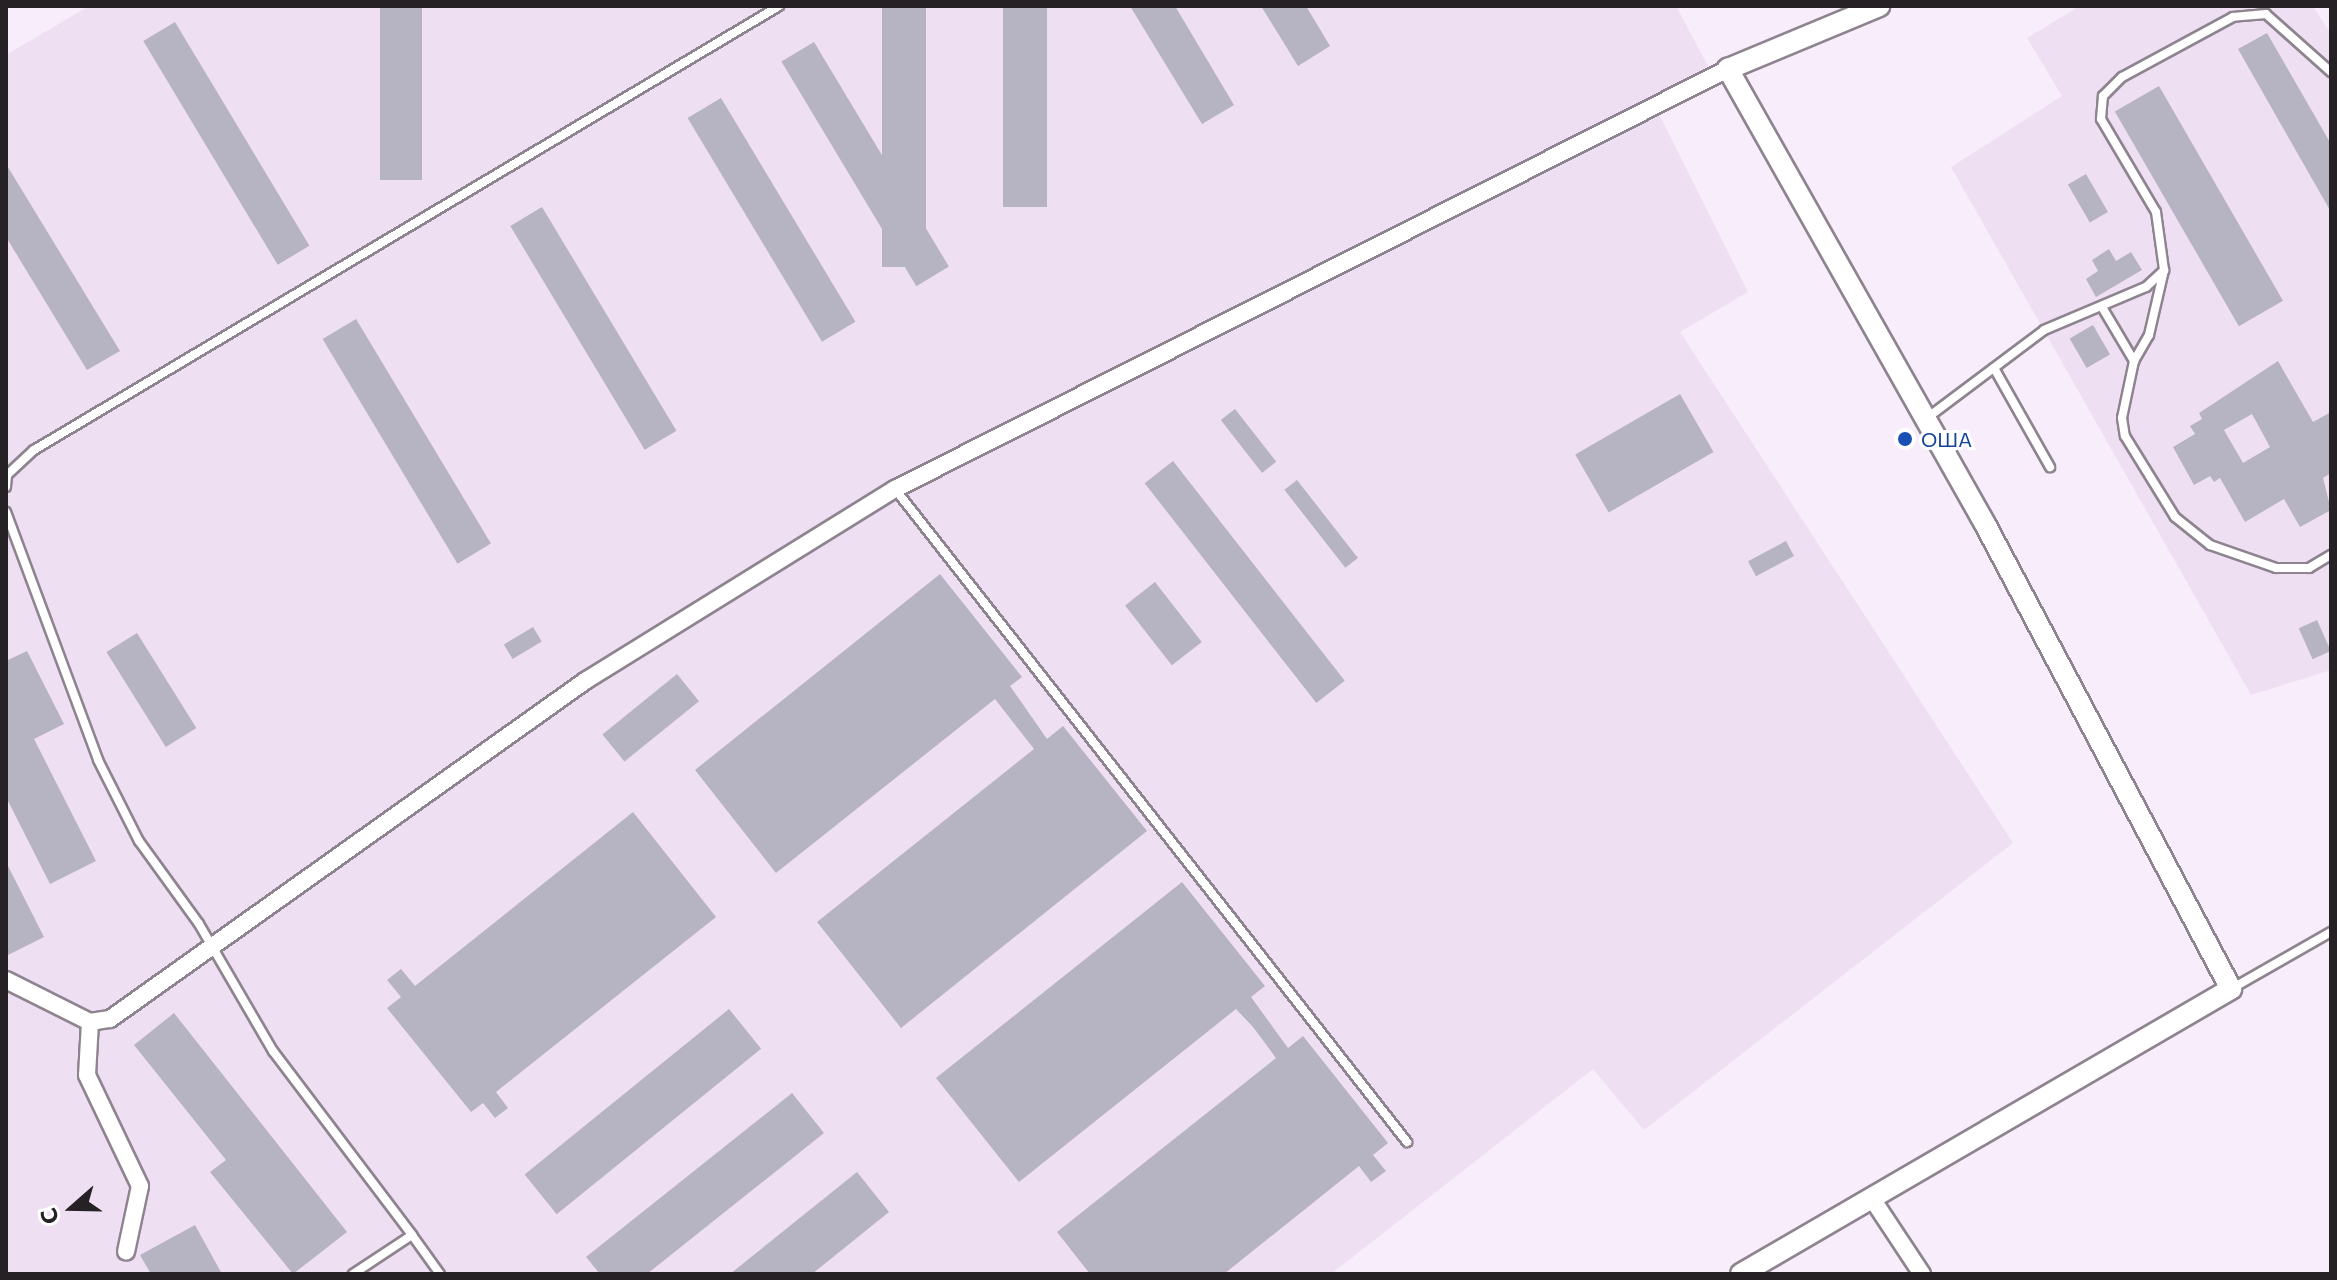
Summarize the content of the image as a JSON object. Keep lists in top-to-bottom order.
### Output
{
  "places": ["ОША"],
  "north": "left"
}
